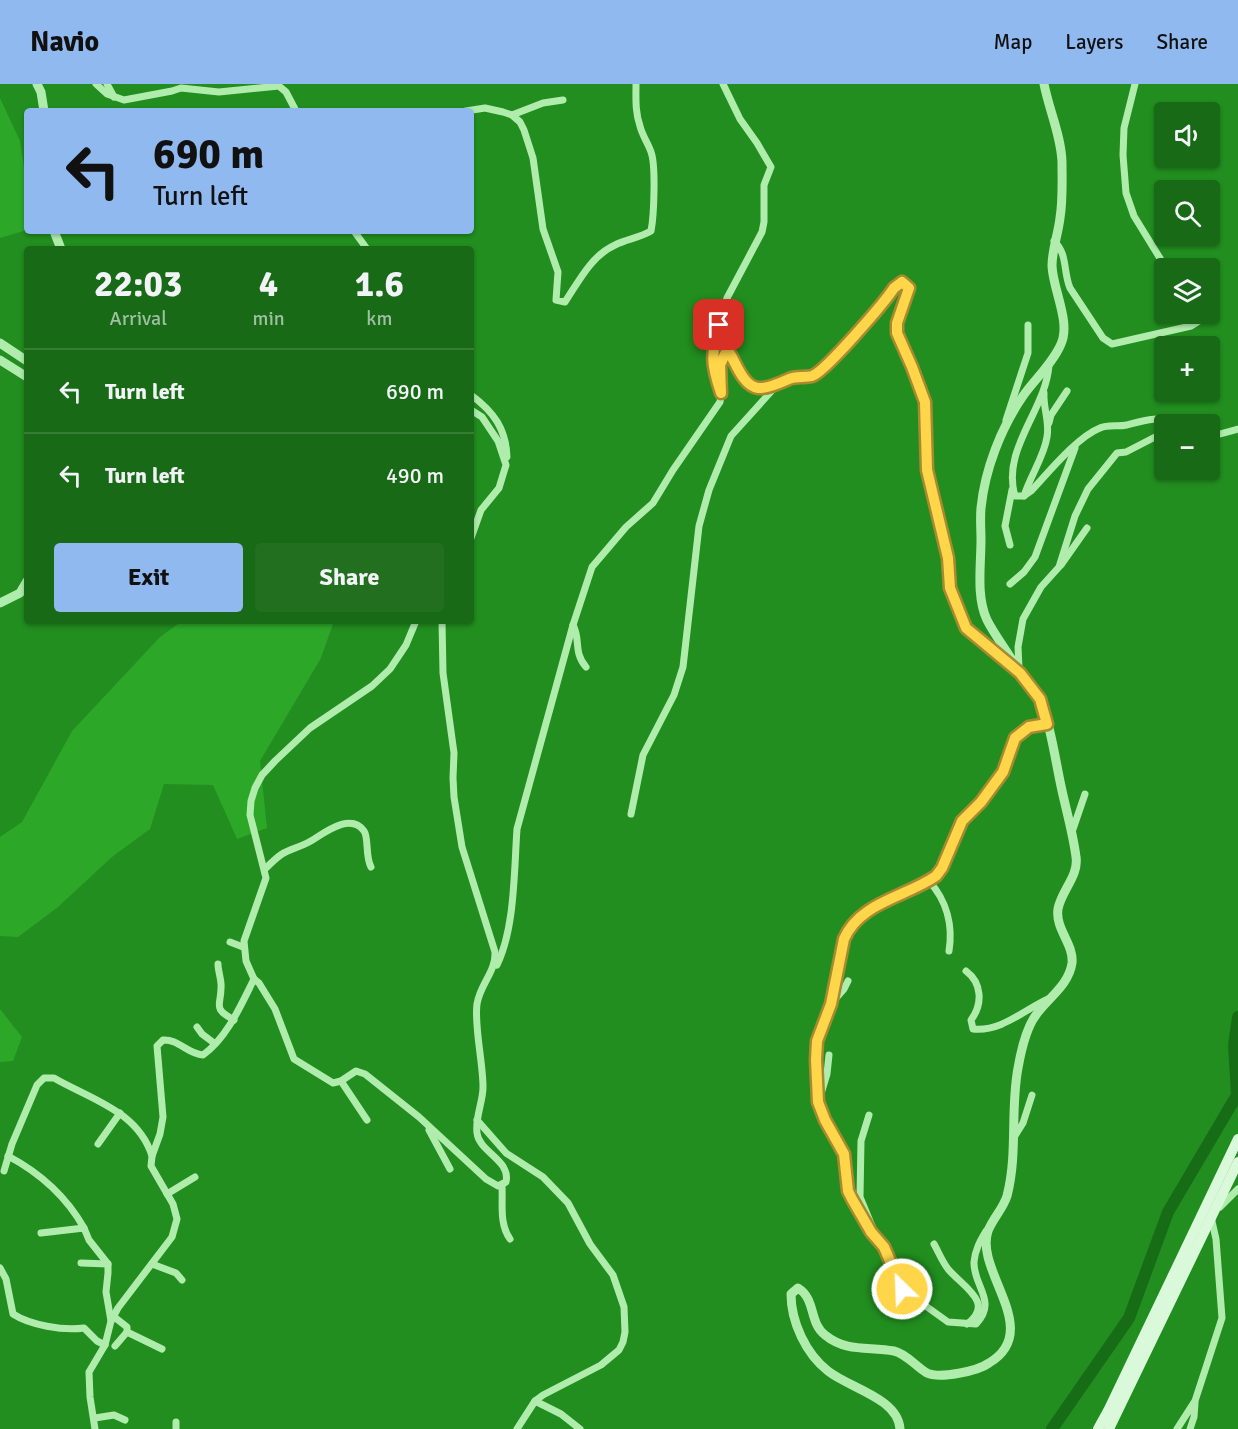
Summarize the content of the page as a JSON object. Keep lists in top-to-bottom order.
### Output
{
  "page": {
    "header": "Navio",
    "nav": ["Map", "Layers", "Share"],
    "map_buttons": ["+", "−"],
    "turn": ["690 m", "Turn left"],
    "eta": [
      "22:03",
      "Arrival",
      "4",
      "min",
      "1.6",
      "km"
    ],
    "list": [
      {
        "name": "Turn left",
        "value": "690 m"
      },
      {
        "name": "Turn left",
        "value": "490 m"
      }
    ],
    "buttons": ["Exit", "Share"]
  }
}
